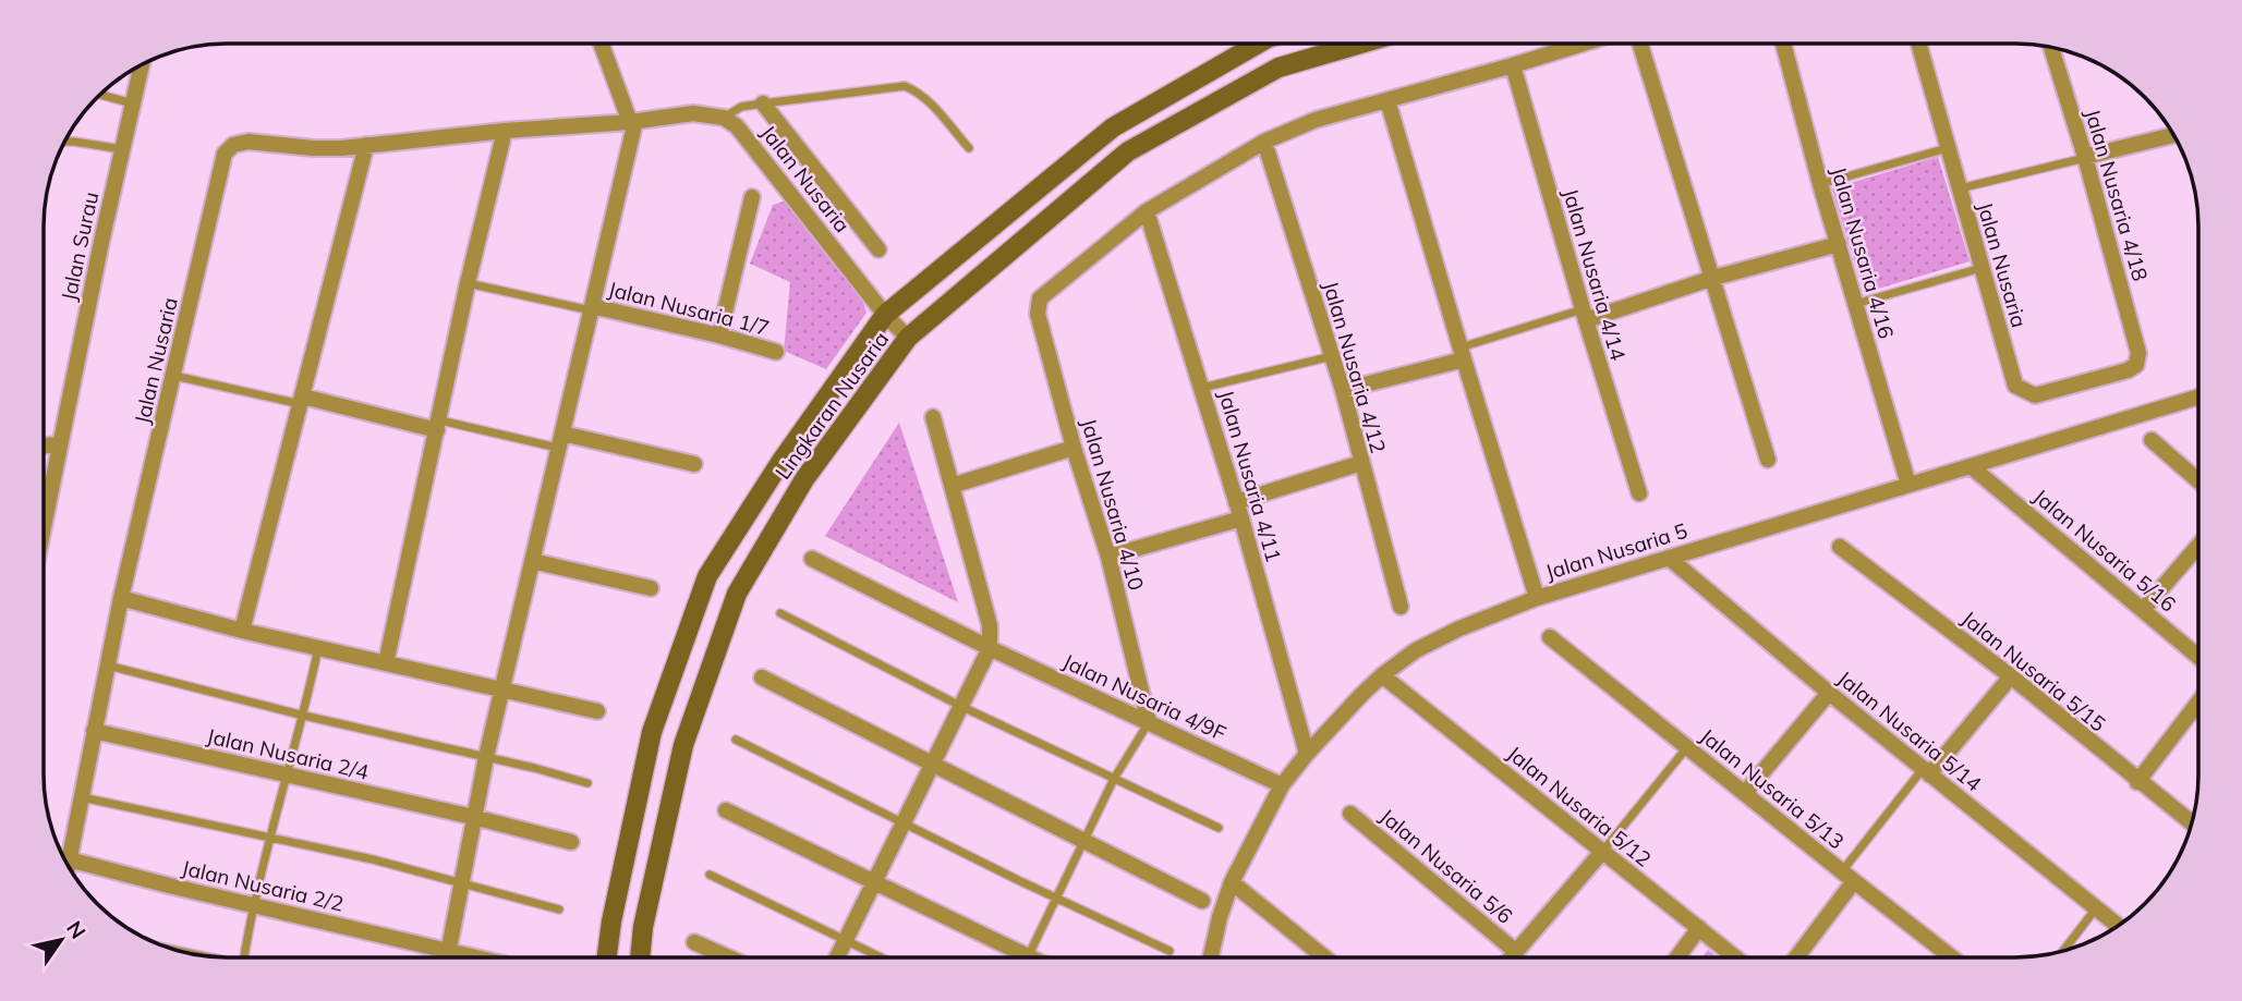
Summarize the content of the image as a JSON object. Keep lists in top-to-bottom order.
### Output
{
  "streets": {
    "main road": ["Lingkaran Nusaria"],
    "street": [
      "Jalan Nusaria",
      "Jalan Nusaria 4/18",
      "Jalan Surau",
      "Jalan Nusaria 4/16",
      "Jalan Nusaria 4/14",
      "Jalan Nusaria 1/7",
      "Jalan Nusaria 4/12",
      "Jalan Nusaria 4/11",
      "Jalan Nusaria 4/10",
      "Jalan Nusaria 5/16",
      "Jalan Nusaria 5",
      "Jalan Nusaria 5/15",
      "Jalan Nusaria 4/9F",
      "Jalan Nusaria 5/14",
      "Jalan Nusaria 2/4",
      "Jalan Nusaria 5/13",
      "Jalan Nusaria 5/12",
      "Jalan Nusaria 5/6",
      "Jalan Nusaria 2/2"
    ]
  },
  "crossings": [
    ["Jalan Nusaria", "Jalan Nusaria 4/18"],
    ["Jalan Nusaria", "Lingkaran Nusaria"],
    ["Jalan Nusaria", "Jalan Nusaria 2/4"],
    ["Jalan Nusaria", "Jalan Nusaria 2/2"],
    ["Jalan Nusaria 4/16", "Jalan Nusaria 5"],
    ["Jalan Nusaria 4/11", "Jalan Nusaria 4/10"],
    ["Jalan Nusaria 4/11", "Jalan Nusaria 5"],
    ["Jalan Nusaria 4/10", "Jalan Nusaria 4/9F"],
    ["Jalan Nusaria 5/16", "Jalan Nusaria 5"],
    ["Jalan Nusaria 5", "Jalan Nusaria 4/9F"],
    ["Jalan Nusaria 5", "Jalan Nusaria 5/14"],
    ["Jalan Nusaria 5", "Jalan Nusaria 5/12"]
  ],
  "north": "top right"
}
